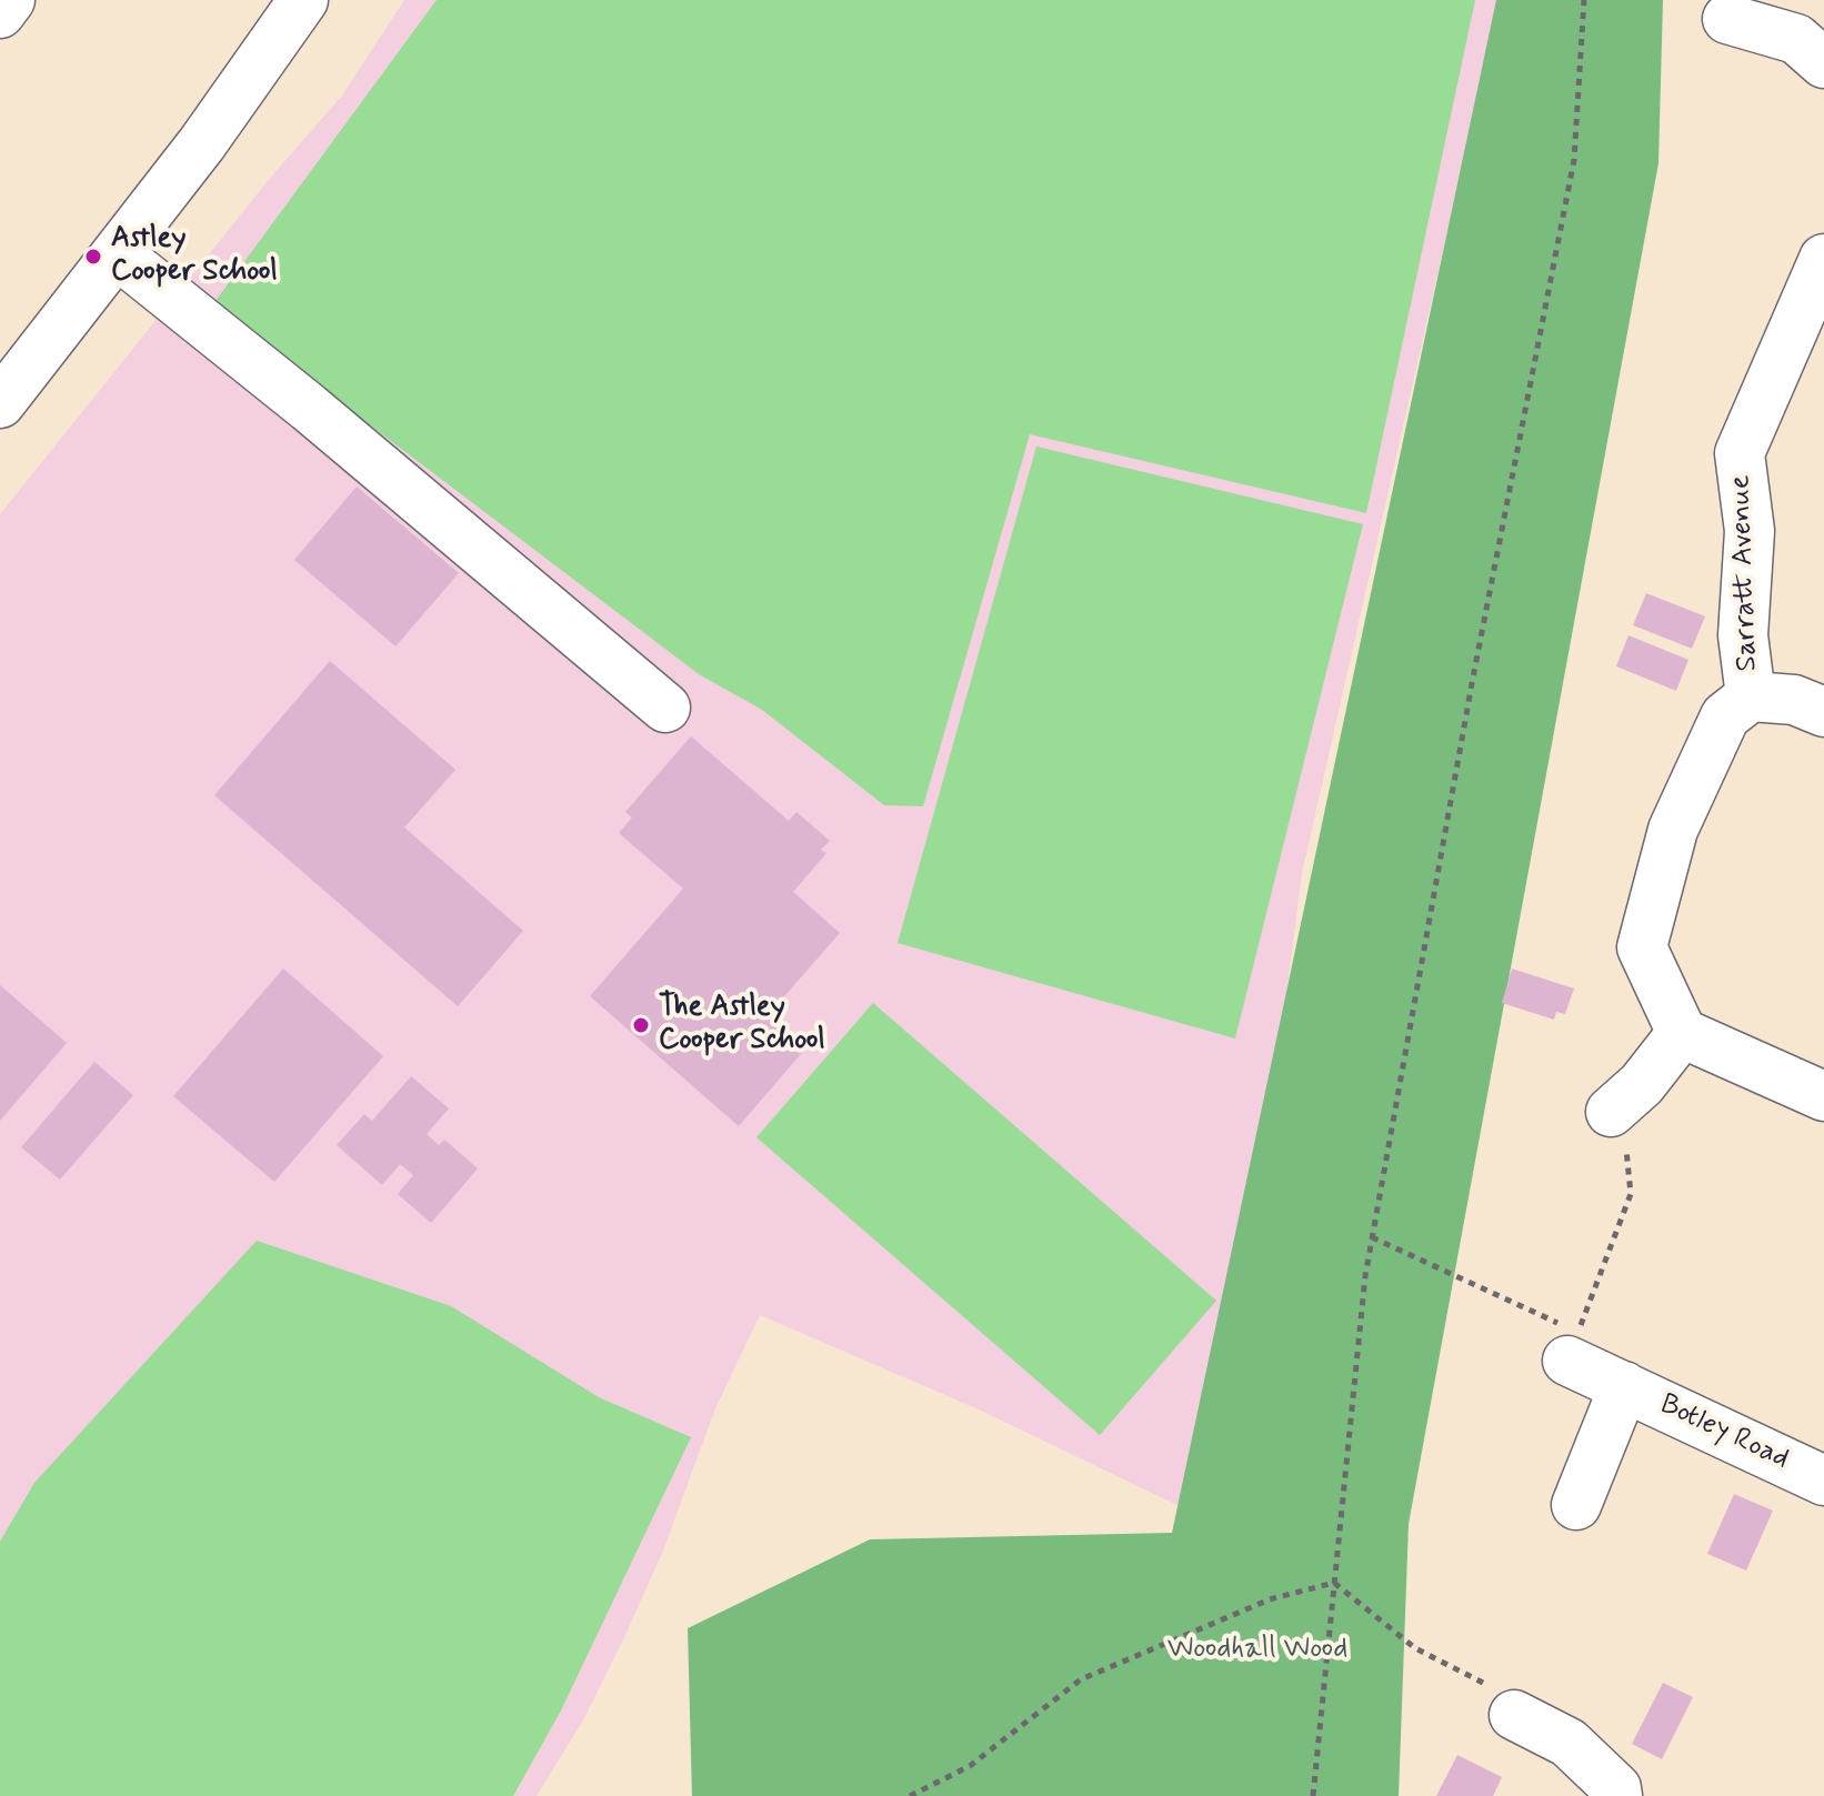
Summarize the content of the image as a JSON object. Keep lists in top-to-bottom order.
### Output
{
  "streets": {
    "street": ["Sarratt Avenue", "Botley Road"]
  },
  "parks": ["Woodhall Wood"],
  "places": ["Astley Cooper School", "The Astley Cooper School"]
}
